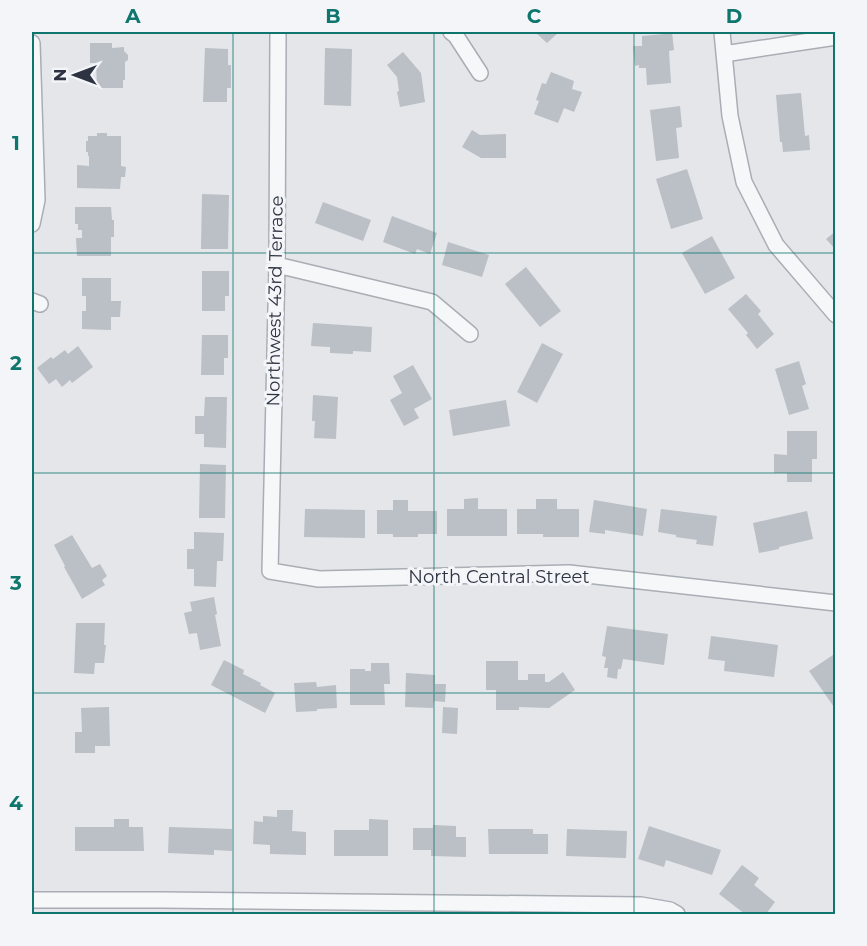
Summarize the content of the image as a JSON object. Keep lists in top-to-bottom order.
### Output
{
  "streets": {
    "street": ["Northwest 43rd Terrace", "North Central Street"]
  },
  "crossings": [
    ["Northwest 43rd Terrace", "North Central Street"]
  ],
  "north": "left",
  "grid": {
    "columns": [
      "A",
      "B",
      "C",
      "D"
    ],
    "rows": [
      "1",
      "2",
      "3",
      "4"
    ]
  }
}
